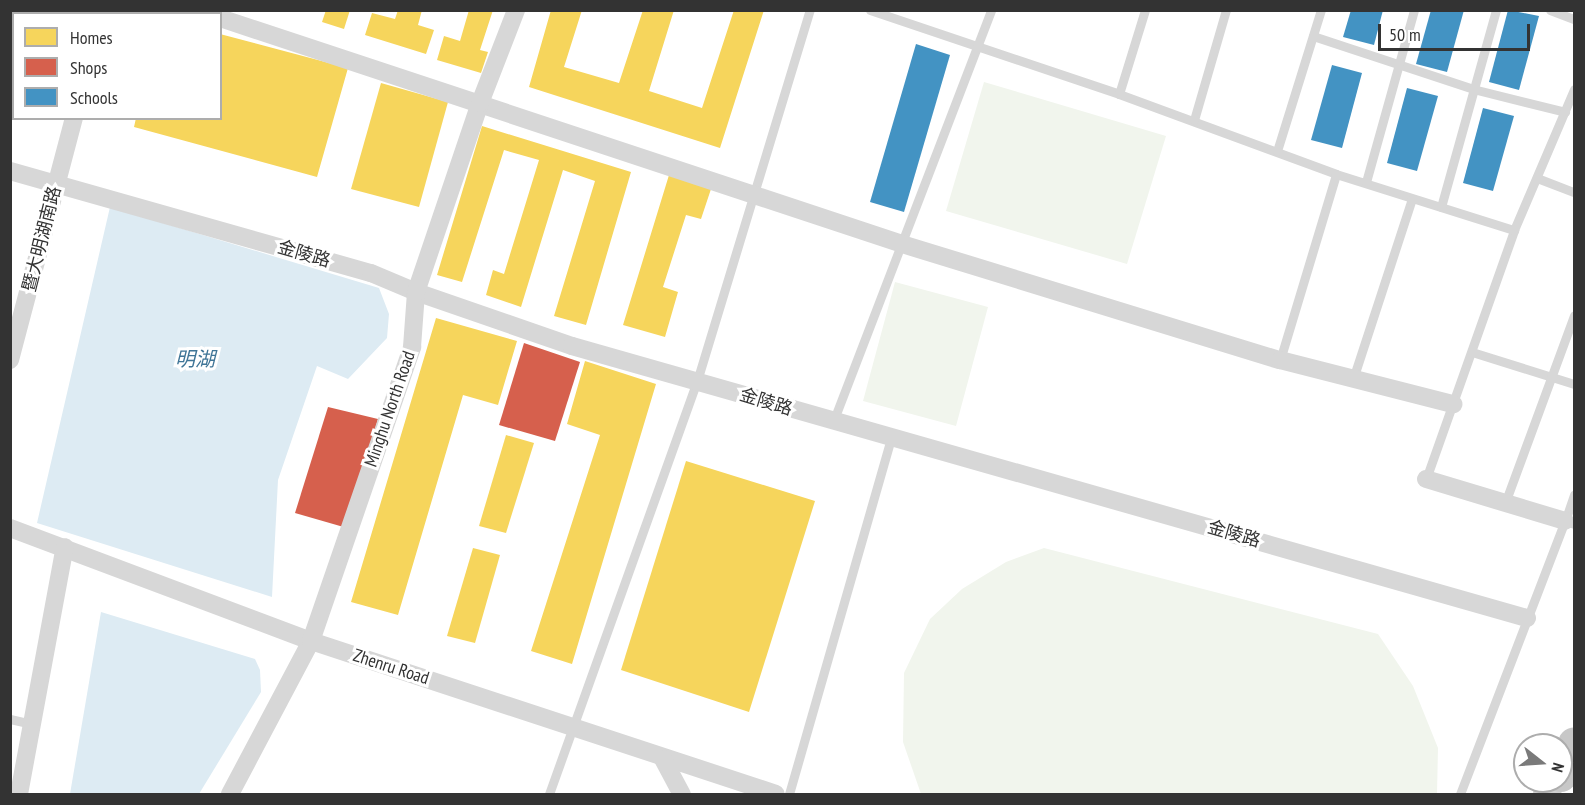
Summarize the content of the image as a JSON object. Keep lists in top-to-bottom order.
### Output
{
  "streets": {
    "street": [
      "暨大明湖南路",
      "金陵路",
      "Minghu North Road",
      "Zhenru Road"
    ]
  },
  "crossings": [
    ["暨大明湖南路", "金陵路"],
    ["金陵路", "Minghu North Road"],
    ["Minghu North Road", "Zhenru Road"]
  ],
  "water": ["明湖"],
  "legend": ["Homes", "Shops", "Schools"],
  "scale_bar": "50 m",
  "north": "right"
}
